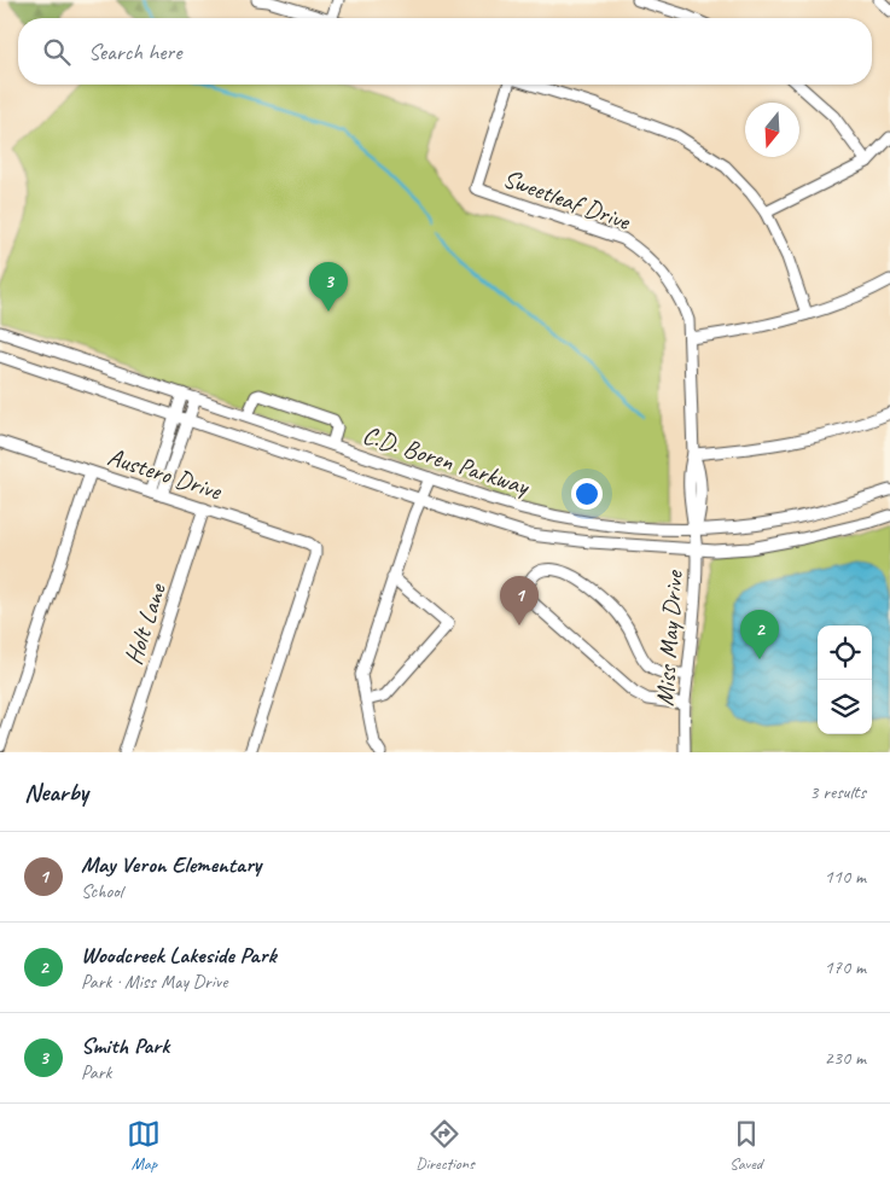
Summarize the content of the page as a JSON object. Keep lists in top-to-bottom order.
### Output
{
  "streets": {
    "street": [
      "Sweetleaf Drive",
      "C.D. Boren Parkway",
      "Austero Drive",
      "Holt Lane",
      "Miss May Drive"
    ]
  },
  "crossings": [
    ["Sweetleaf Drive", "C.D. Boren Parkway"],
    ["Sweetleaf Drive", "Miss May Drive"],
    ["C.D. Boren Parkway", "Miss May Drive"],
    ["Austero Drive", "Holt Lane"]
  ],
  "north": "bottom",
  "page": {
    "search": "Search here",
    "pins": ["3", "1", "2"],
    "heading": ["Nearby", "3 results"],
    "list": [
      {
        "mark": "1",
        "name": "May Veron Elementary",
        "note": "School",
        "value": "110 m"
      },
      {
        "mark": "2",
        "name": "Woodcreek Lakeside Park",
        "note": "Park · Miss May Drive",
        "value": "170 m"
      },
      {
        "mark": "3",
        "name": "Smith Park",
        "note": "Park",
        "value": "230 m"
      }
    ],
    "nav": ["Map", "Directions", "Saved"]
  }
}
